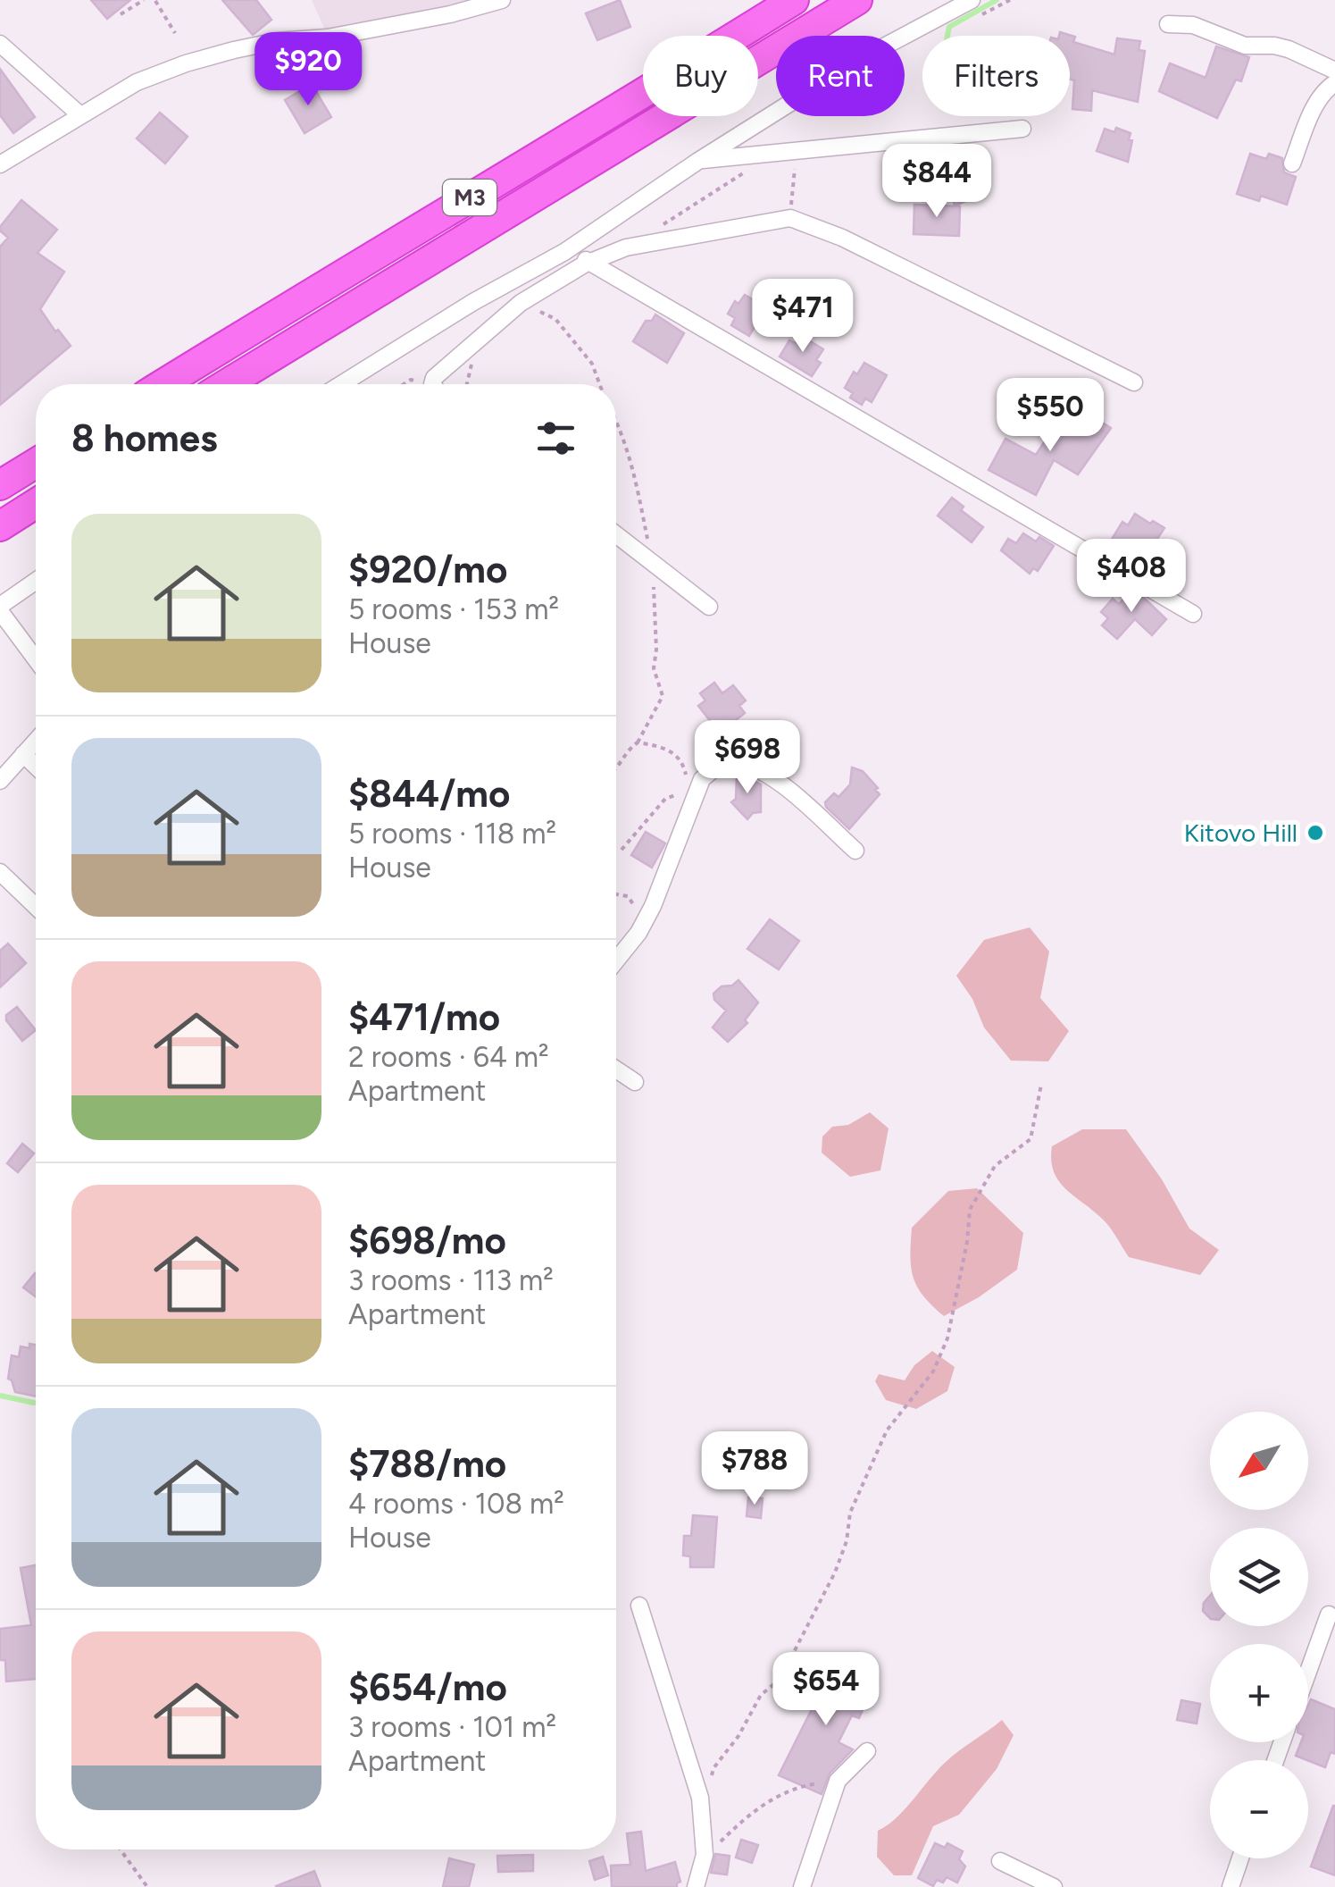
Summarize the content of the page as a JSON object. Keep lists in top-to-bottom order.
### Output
{
  "streets": {
    "highway": ["M3"]
  },
  "places": ["Kitovo Hill"],
  "north": "bottom left",
  "page": {
    "price": [
      "$920",
      "$844",
      "$471",
      "$550",
      "$408",
      "$698",
      "$788",
      "$654"
    ],
    "chip": ["Buy", "Rent", "Filters"],
    "heading": "8 homes",
    "list": [
      {
        "name": "$920/mo",
        "note": "5 rooms · 153 m² · House"
      },
      {
        "name": "$844/mo",
        "note": "5 rooms · 118 m² · House"
      },
      {
        "name": "$471/mo",
        "note": "2 rooms · 64 m² · Apartment"
      },
      {
        "name": "$698/mo",
        "note": "3 rooms · 113 m² · Apartment"
      },
      {
        "name": "$788/mo",
        "note": "4 rooms · 108 m² · House"
      },
      {
        "name": "$654/mo",
        "note": "3 rooms · 101 m² · Apartment"
      }
    ],
    "map_buttons": ["+", "−"]
  }
}
